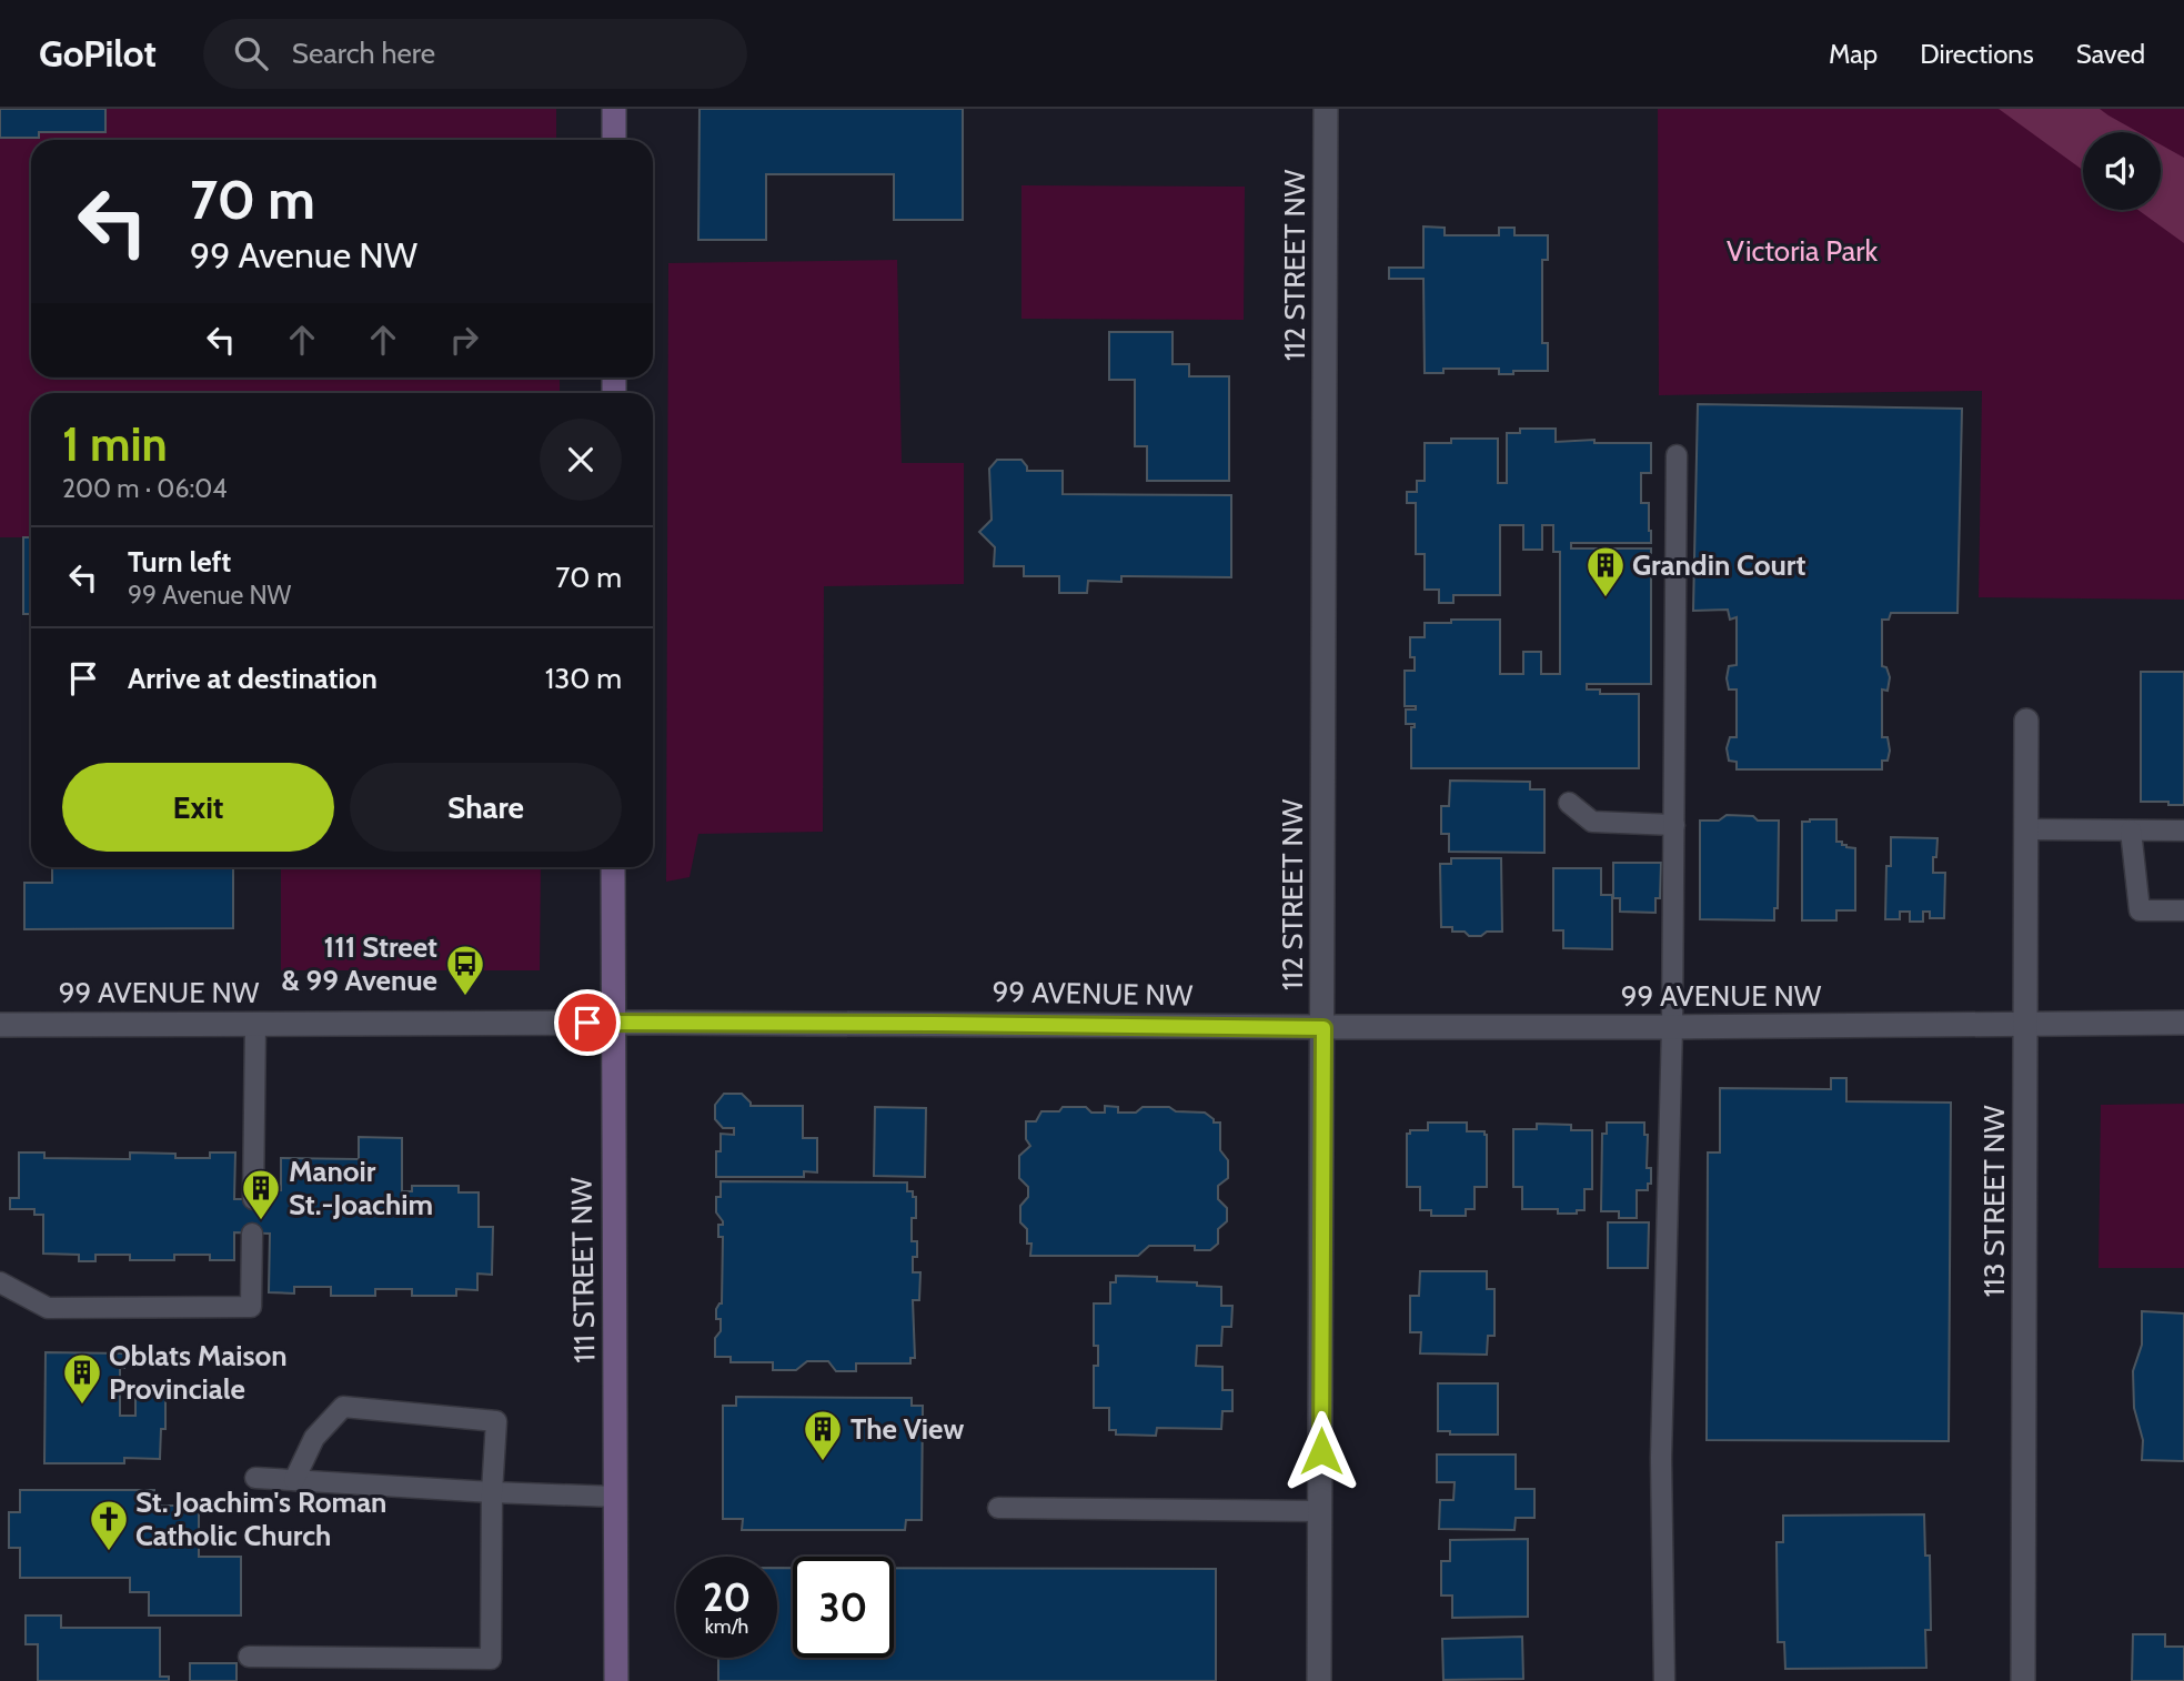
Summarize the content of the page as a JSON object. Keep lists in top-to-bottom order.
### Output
{
  "streets": {
    "street": [
      "112 STREET NW",
      "99 AVENUE NW",
      "113 STREET NW",
      "111 STREET NW"
    ]
  },
  "crossings": [
    ["112 STREET NW", "99 AVENUE NW"],
    ["99 AVENUE NW", "113 STREET NW"],
    ["99 AVENUE NW", "111 STREET NW"]
  ],
  "parks": ["Victoria Park"],
  "places": {
    "building": [
      "Grandin Court",
      "Manoir St.-Joachim",
      "Oblats Maison Provinciale",
      "The View"
    ],
    "bus stop": ["111 Street & 99 Avenue"],
    "church": ["St. Joachim's Roman Catholic Church"]
  },
  "page": {
    "header": "GoPilot",
    "search": "Search here",
    "nav": ["Map", "Directions", "Saved"],
    "turn": ["70 m", "99 Avenue NW"],
    "heading": ["1 min", "200 m · 06:04"],
    "list": [
      {
        "name": "Turn left",
        "note": "99 Avenue NW",
        "value": "70 m"
      },
      {
        "name": "Arrive at destination",
        "value": "130 m"
      }
    ],
    "buttons": ["Exit", "Share"],
    "speed": "20 km/h",
    "limit": "30"
  }
}
